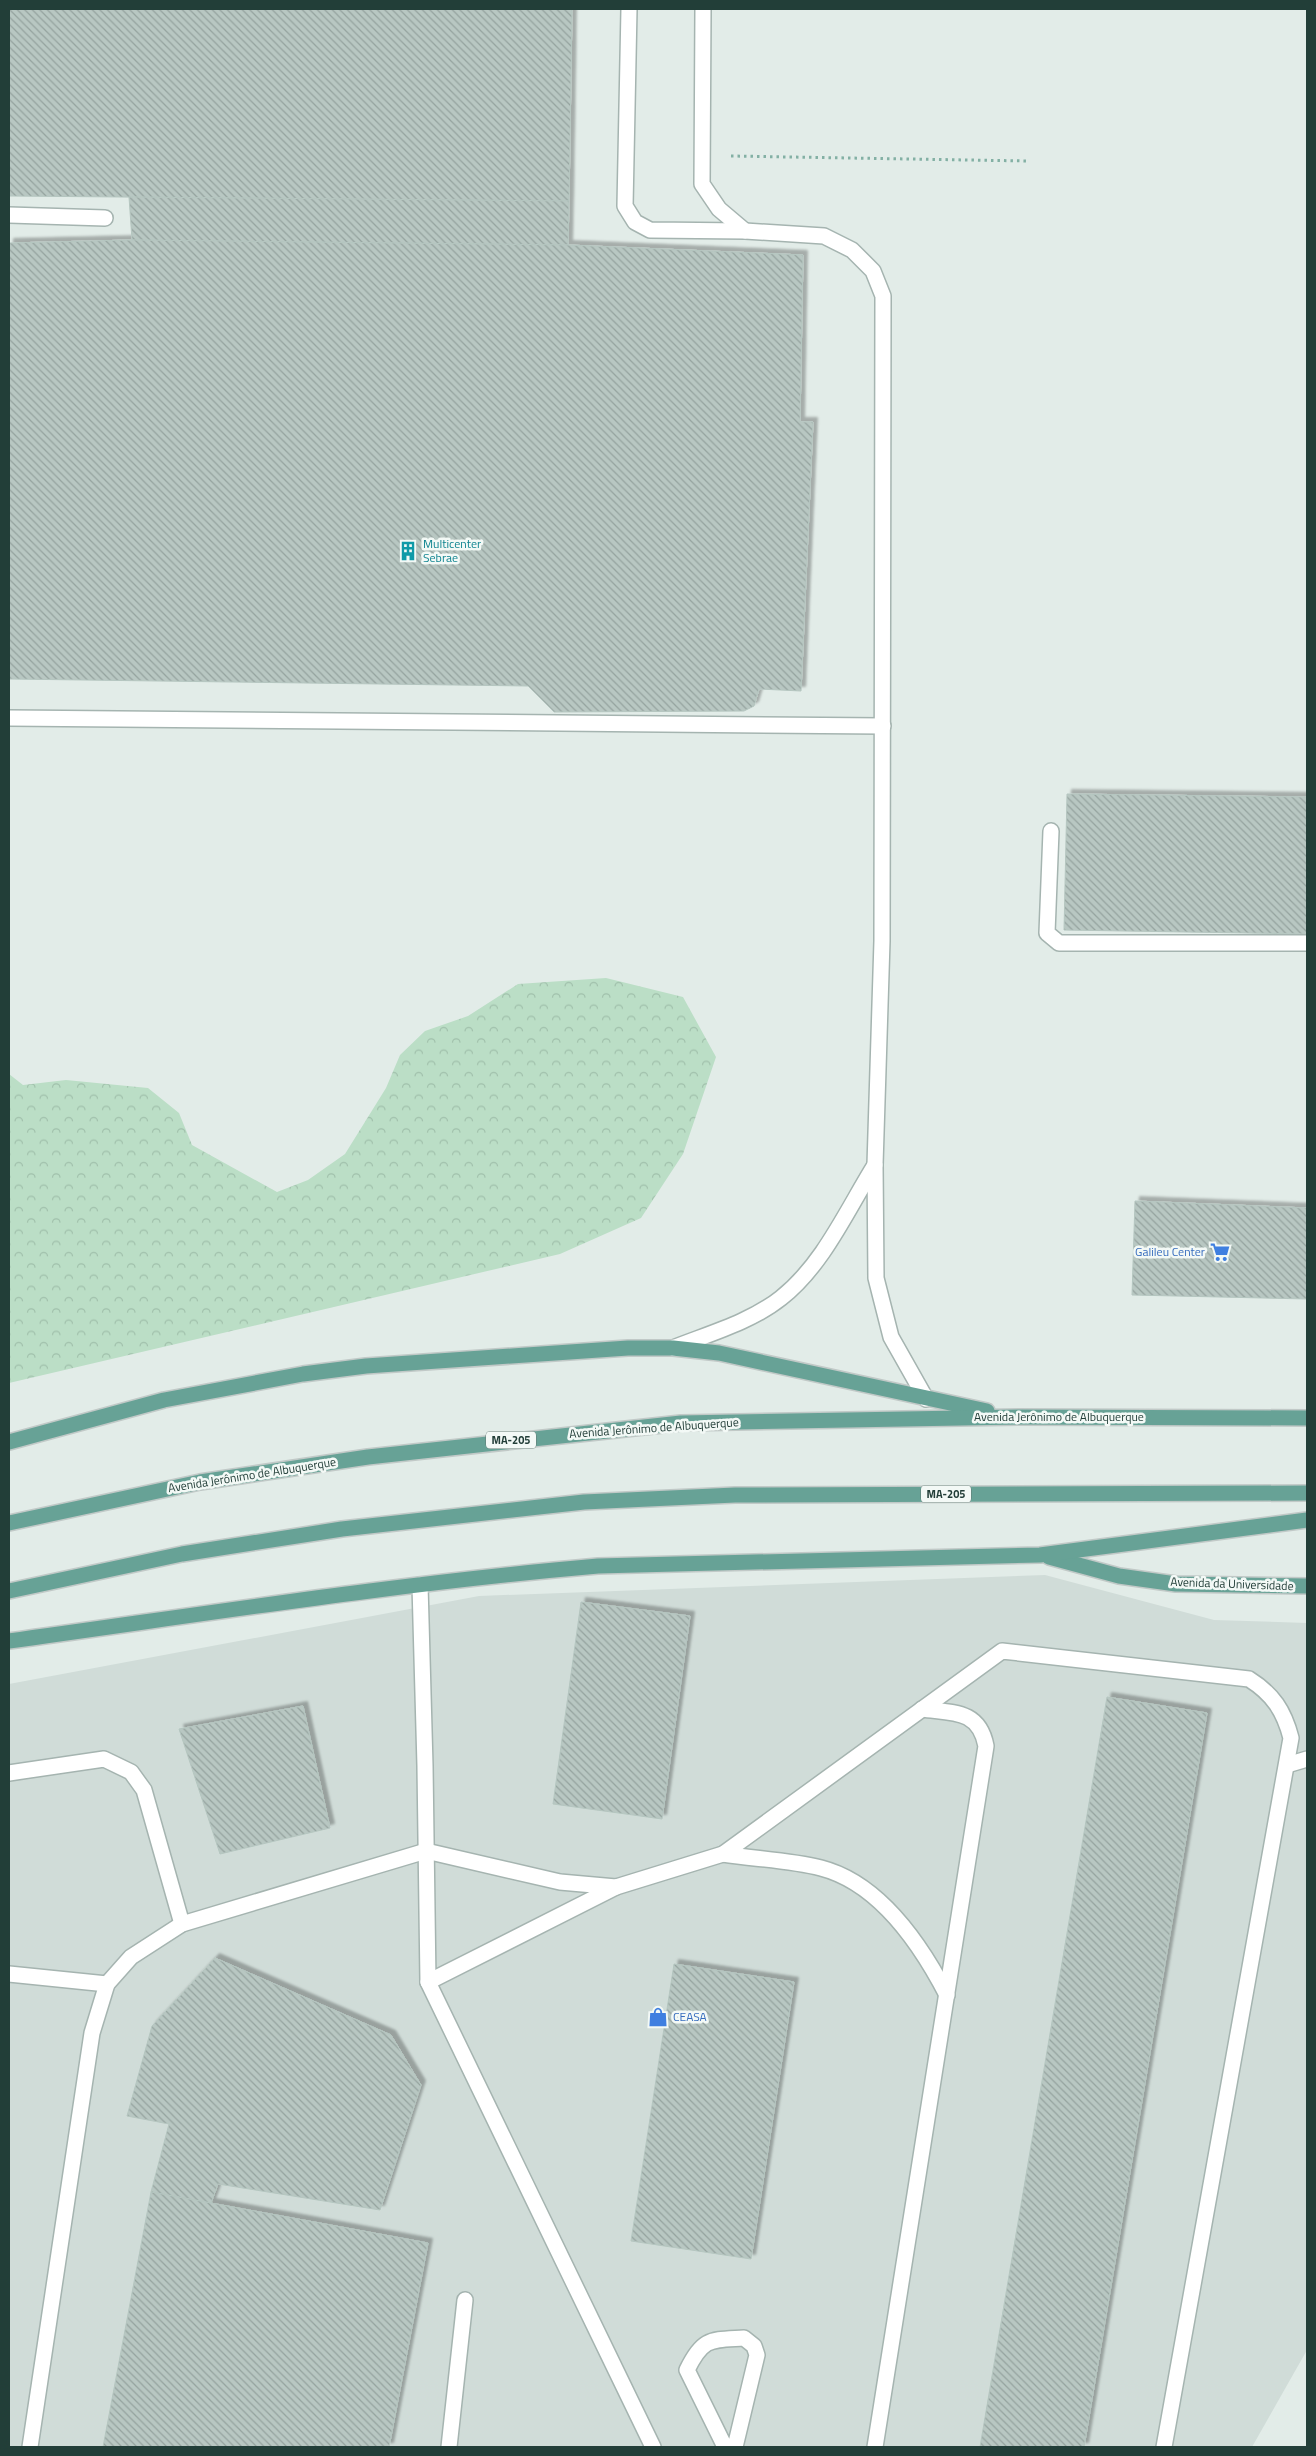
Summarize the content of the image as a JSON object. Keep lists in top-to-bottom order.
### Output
{
  "streets": {
    "main road": ["Avenida Jerônimo de Albuquerque", "MA-205", "Avenida da Universidade"]
  },
  "crossings": [
    ["Avenida Jerônimo de Albuquerque", "MA-205"]
  ],
  "places": {
    "building": ["Multicenter Sebrae"],
    "supermarket": ["Galileu Center"],
    "shop": ["CEASA"]
  }
}
